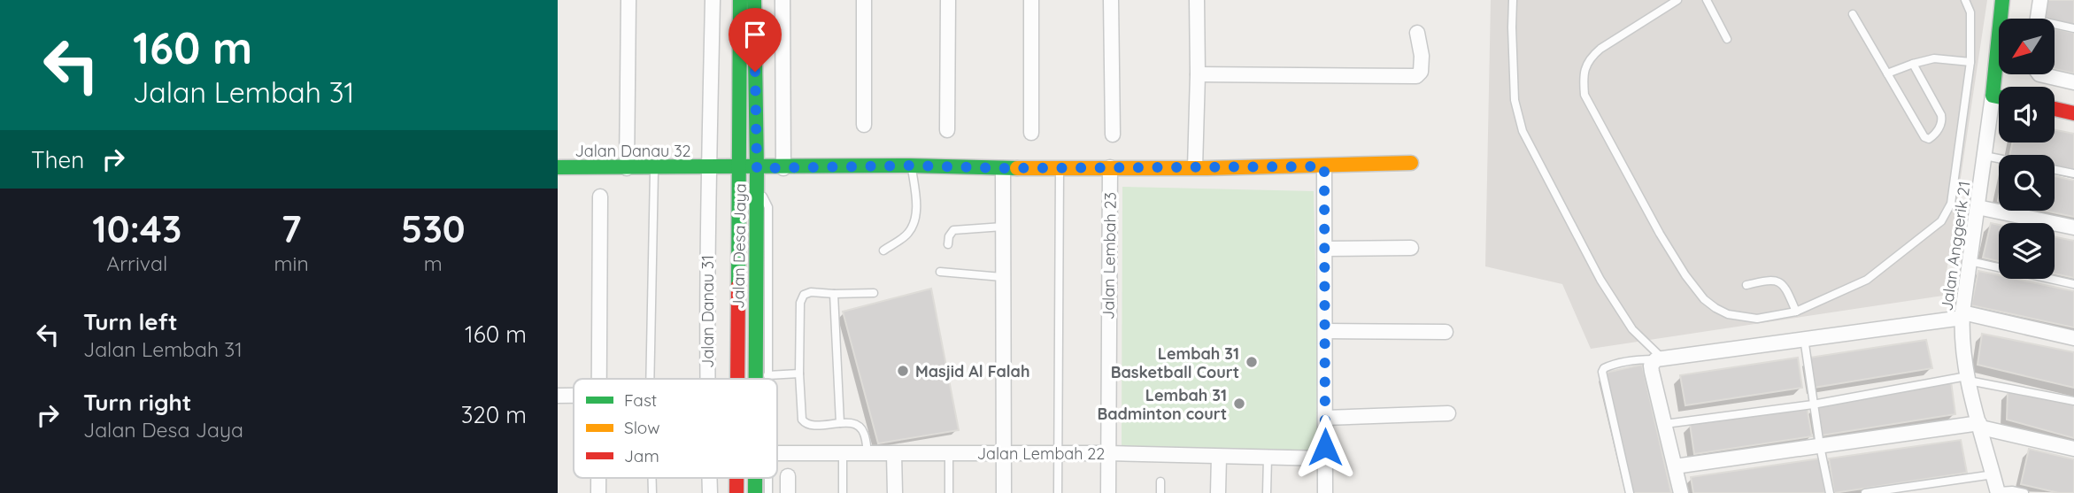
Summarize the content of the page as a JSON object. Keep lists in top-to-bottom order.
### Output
{
  "streets": {
    "street": [
      "Jalan Danau 32",
      "Jalan Desa Jaya",
      "Jalan Anggerik 21",
      "Jalan Lembah 23",
      "Jalan Danau 31",
      "Jalan Lembah 22"
    ]
  },
  "crossings": [
    ["Jalan Danau 32", "Jalan Desa Jaya"],
    ["Jalan Danau 32", "Jalan Lembah 23"],
    ["Jalan Danau 32", "Jalan Danau 31"],
    ["Jalan Lembah 23", "Jalan Lembah 22"]
  ],
  "places": ["Lembah 31 Basketball Court", "Masjid Al Falah", "Lembah 31 Badminton court"],
  "legend": ["Fast", "Slow", "Jam"],
  "north": "bottom left",
  "page": {
    "turn": ["160 m", "Jalan Lembah 31"],
    "then": "Then",
    "eta": [
      "10:43",
      "Arrival",
      "7",
      "min",
      "530",
      "m"
    ],
    "list": [
      {
        "name": "Turn left",
        "note": "Jalan Lembah 31",
        "value": "160 m"
      },
      {
        "name": "Turn right",
        "note": "Jalan Desa Jaya",
        "value": "320 m"
      }
    ]
  }
}
